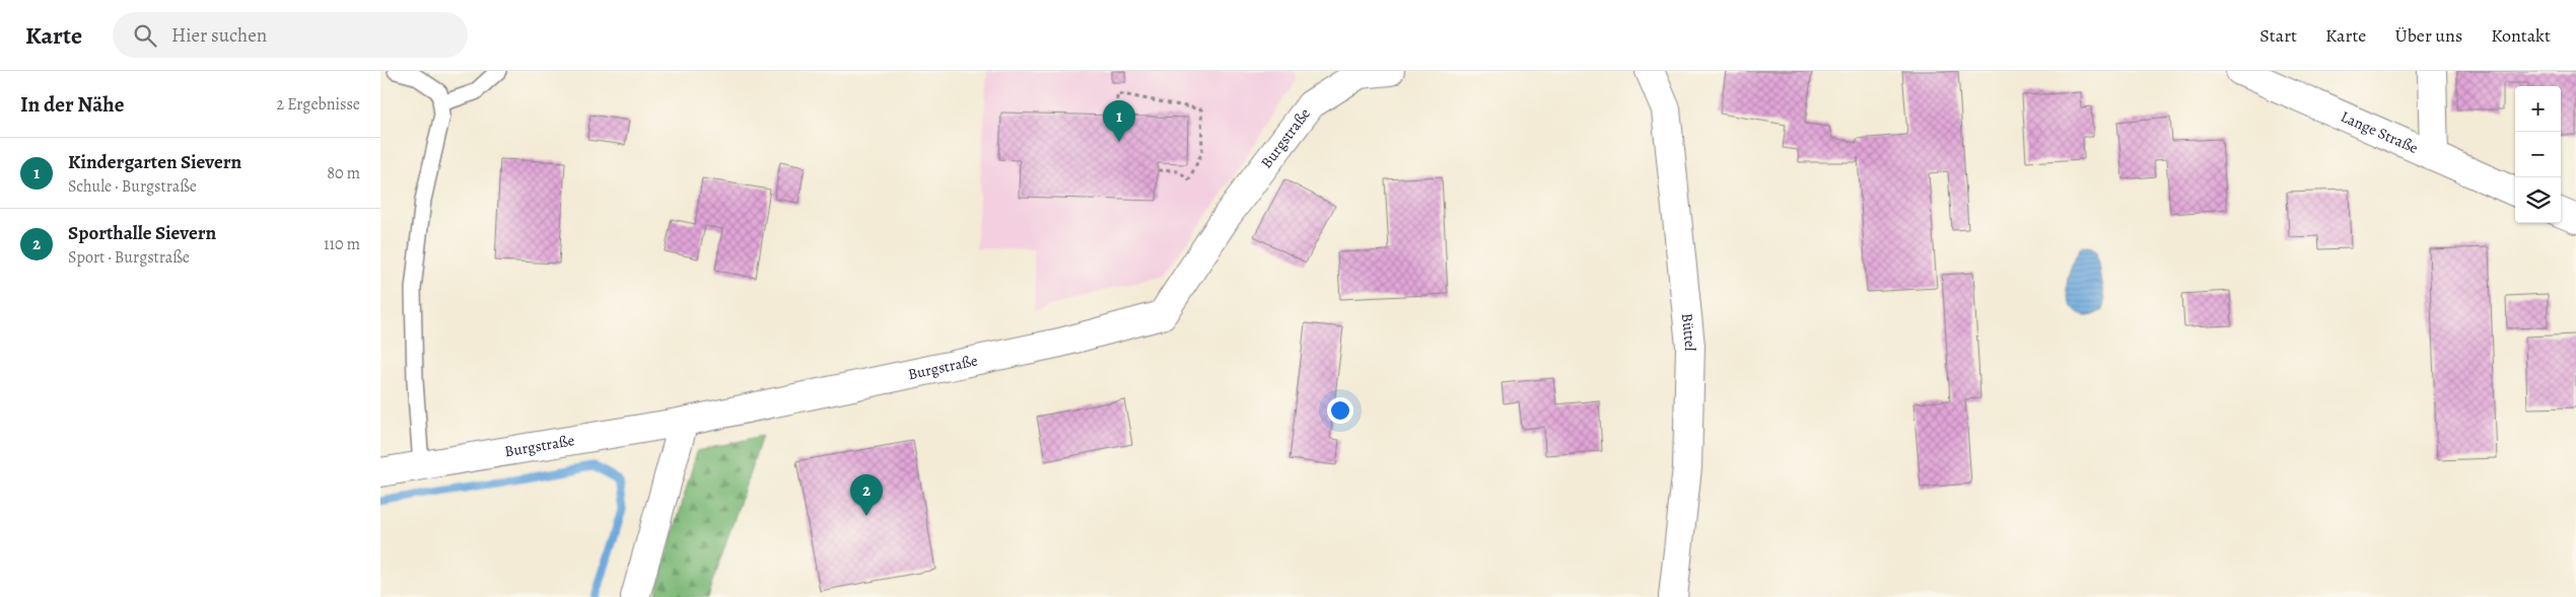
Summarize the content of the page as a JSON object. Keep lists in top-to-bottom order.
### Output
{
  "streets": {
    "street": ["Lange Straße", "Burgstraße", "Büttel"]
  },
  "page": {
    "header": "Karte",
    "search": "Hier suchen",
    "nav": [
      "Start",
      "Karte",
      "Über uns",
      "Kontakt"
    ],
    "heading": ["In der Nähe", "2 Ergebnisse"],
    "map_buttons": ["+", "−"],
    "pins": ["1", "2"],
    "list": [
      {
        "mark": "1",
        "name": "Kindergarten Sievern",
        "note": "Schule · Burgstraße",
        "value": "80 m"
      },
      {
        "mark": "2",
        "name": "Sporthalle Sievern",
        "note": "Sport · Burgstraße",
        "value": "110 m"
      }
    ]
  }
}
